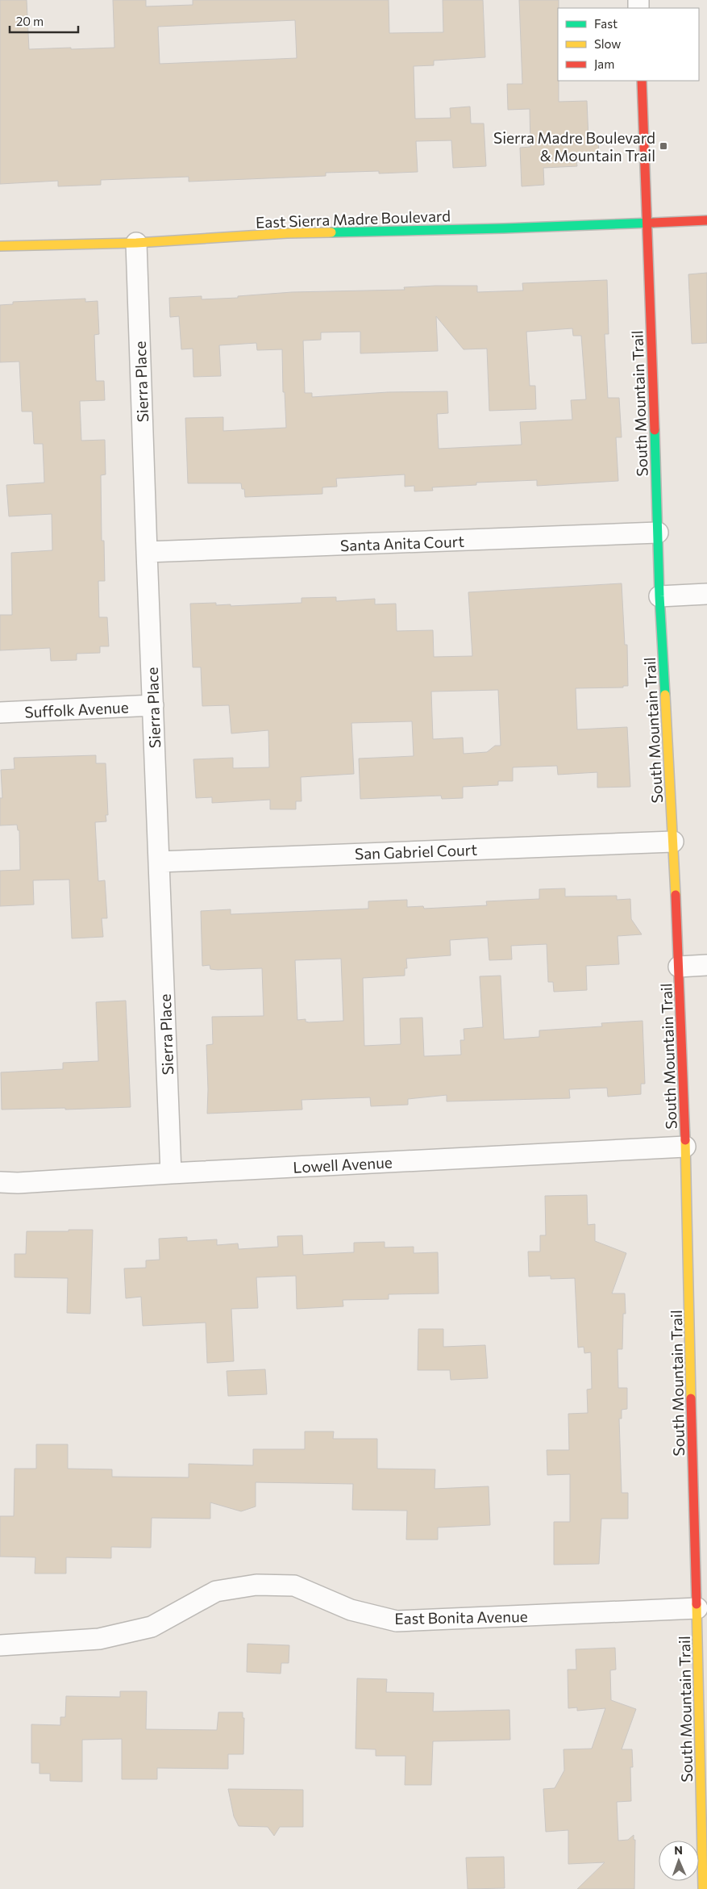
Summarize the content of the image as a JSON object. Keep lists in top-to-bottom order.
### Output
{
  "streets": {
    "street": [
      "East Sierra Madre Boulevard",
      "Sierra Place",
      "South Mountain Trail",
      "Santa Anita Court",
      "Suffolk Avenue",
      "San Gabriel Court",
      "Lowell Avenue",
      "East Bonita Avenue"
    ]
  },
  "crossings": [
    ["East Sierra Madre Boulevard", "Sierra Place"],
    ["East Sierra Madre Boulevard", "South Mountain Trail"],
    ["Sierra Place", "Santa Anita Court"],
    ["Sierra Place", "Suffolk Avenue"],
    ["Sierra Place", "San Gabriel Court"],
    ["Sierra Place", "Lowell Avenue"],
    ["South Mountain Trail", "Santa Anita Court"],
    ["South Mountain Trail", "San Gabriel Court"],
    ["South Mountain Trail", "Lowell Avenue"],
    ["South Mountain Trail", "East Bonita Avenue"]
  ],
  "places": {
    "transit": ["Sierra Madre Boulevard & Mountain Trail"]
  },
  "legend": ["Fast", "Slow", "Jam"],
  "scale_bar": "20 m",
  "north": "top"
}
